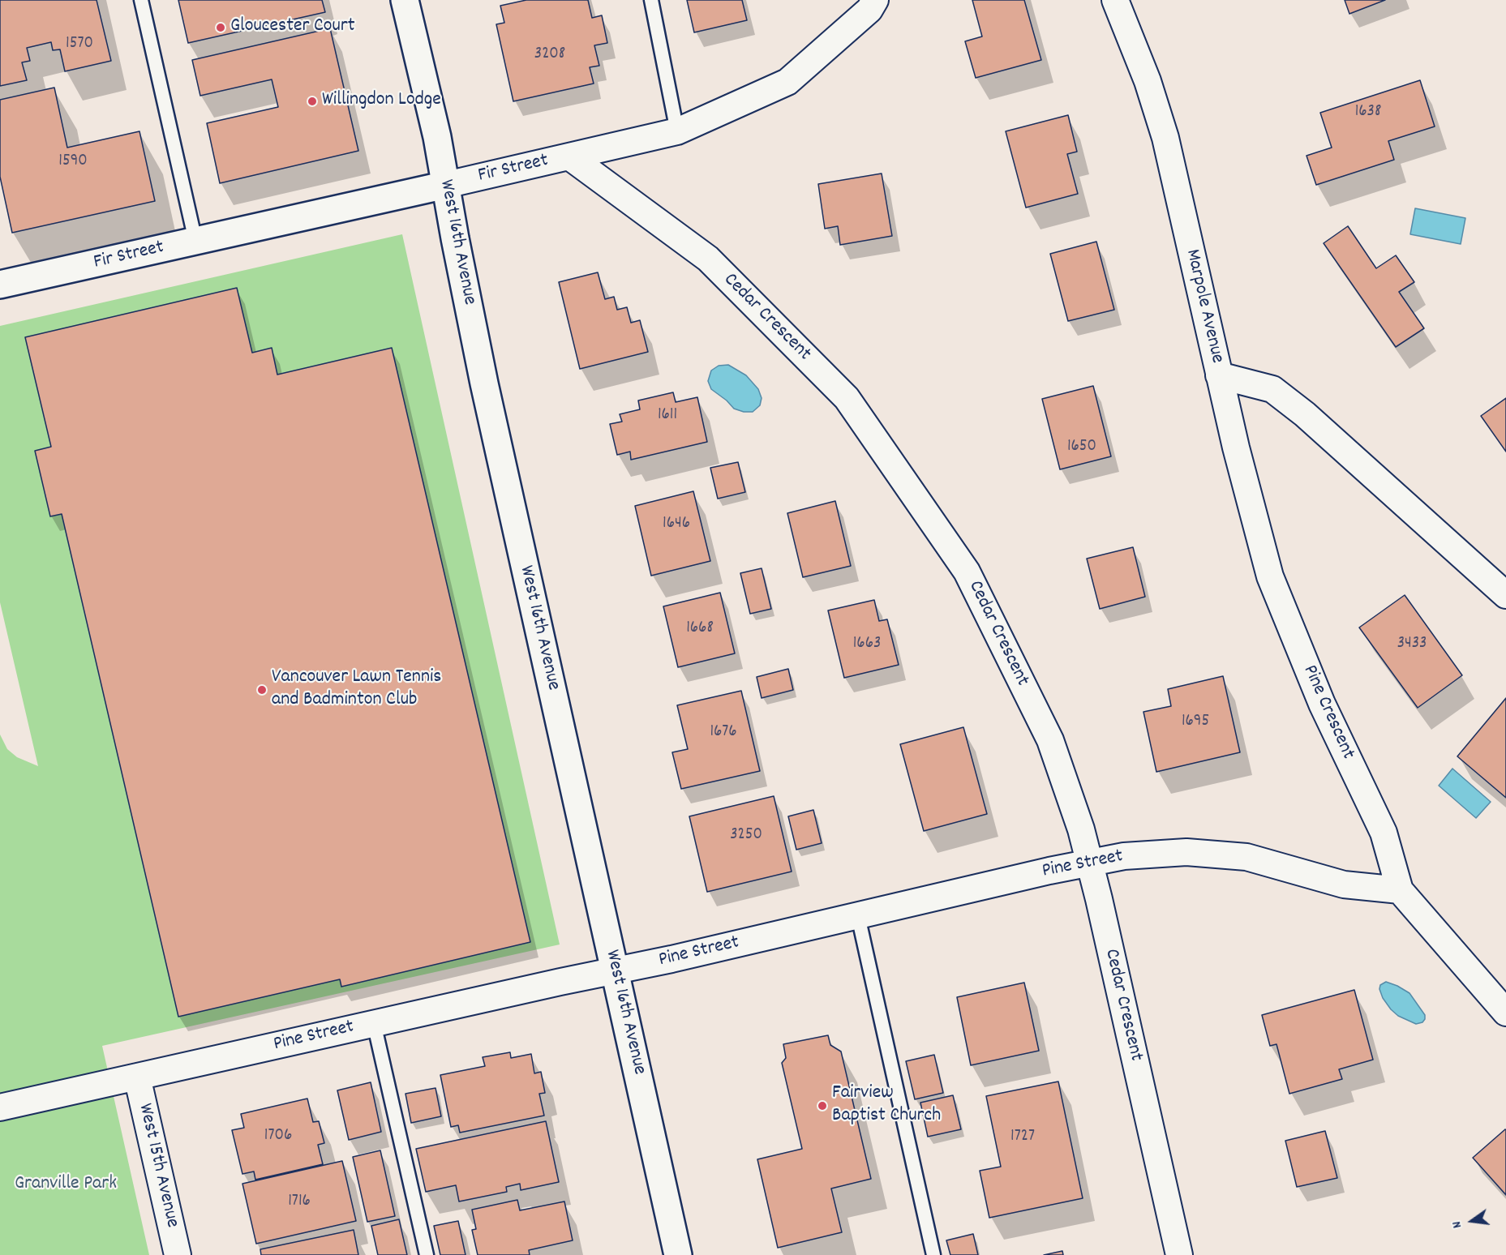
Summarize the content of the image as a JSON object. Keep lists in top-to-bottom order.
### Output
{
  "streets": {
    "main road": ["Fir Street", "West 16th Avenue"],
    "street": [
      "Marpole Avenue",
      "Cedar Crescent",
      "Pine Crescent",
      "Pine Street",
      "West 15th Avenue"
    ]
  },
  "crossings": [
    ["Fir Street", "West 16th Avenue"],
    ["Fir Street", "Cedar Crescent"],
    ["West 16th Avenue", "Pine Street"],
    ["Marpole Avenue", "Pine Crescent"],
    ["Cedar Crescent", "Pine Street"],
    ["Pine Crescent", "Pine Street"],
    ["Pine Street", "West 15th Avenue"]
  ],
  "parks": ["Granville Park"],
  "places": [
    "Gloucester Court",
    "Willingdon Lodge",
    "Vancouver Lawn Tennis and Badminton Club",
    "Fairview Baptist Church"
  ],
  "house_numbers": [
    "1570",
    "3208",
    "1638",
    "1590",
    "1611",
    "1650",
    "1646",
    "1668",
    "1663",
    "3433",
    "1695",
    "1676",
    "3250",
    "1706",
    "1727",
    "1716"
  ],
  "north": "left"
}
